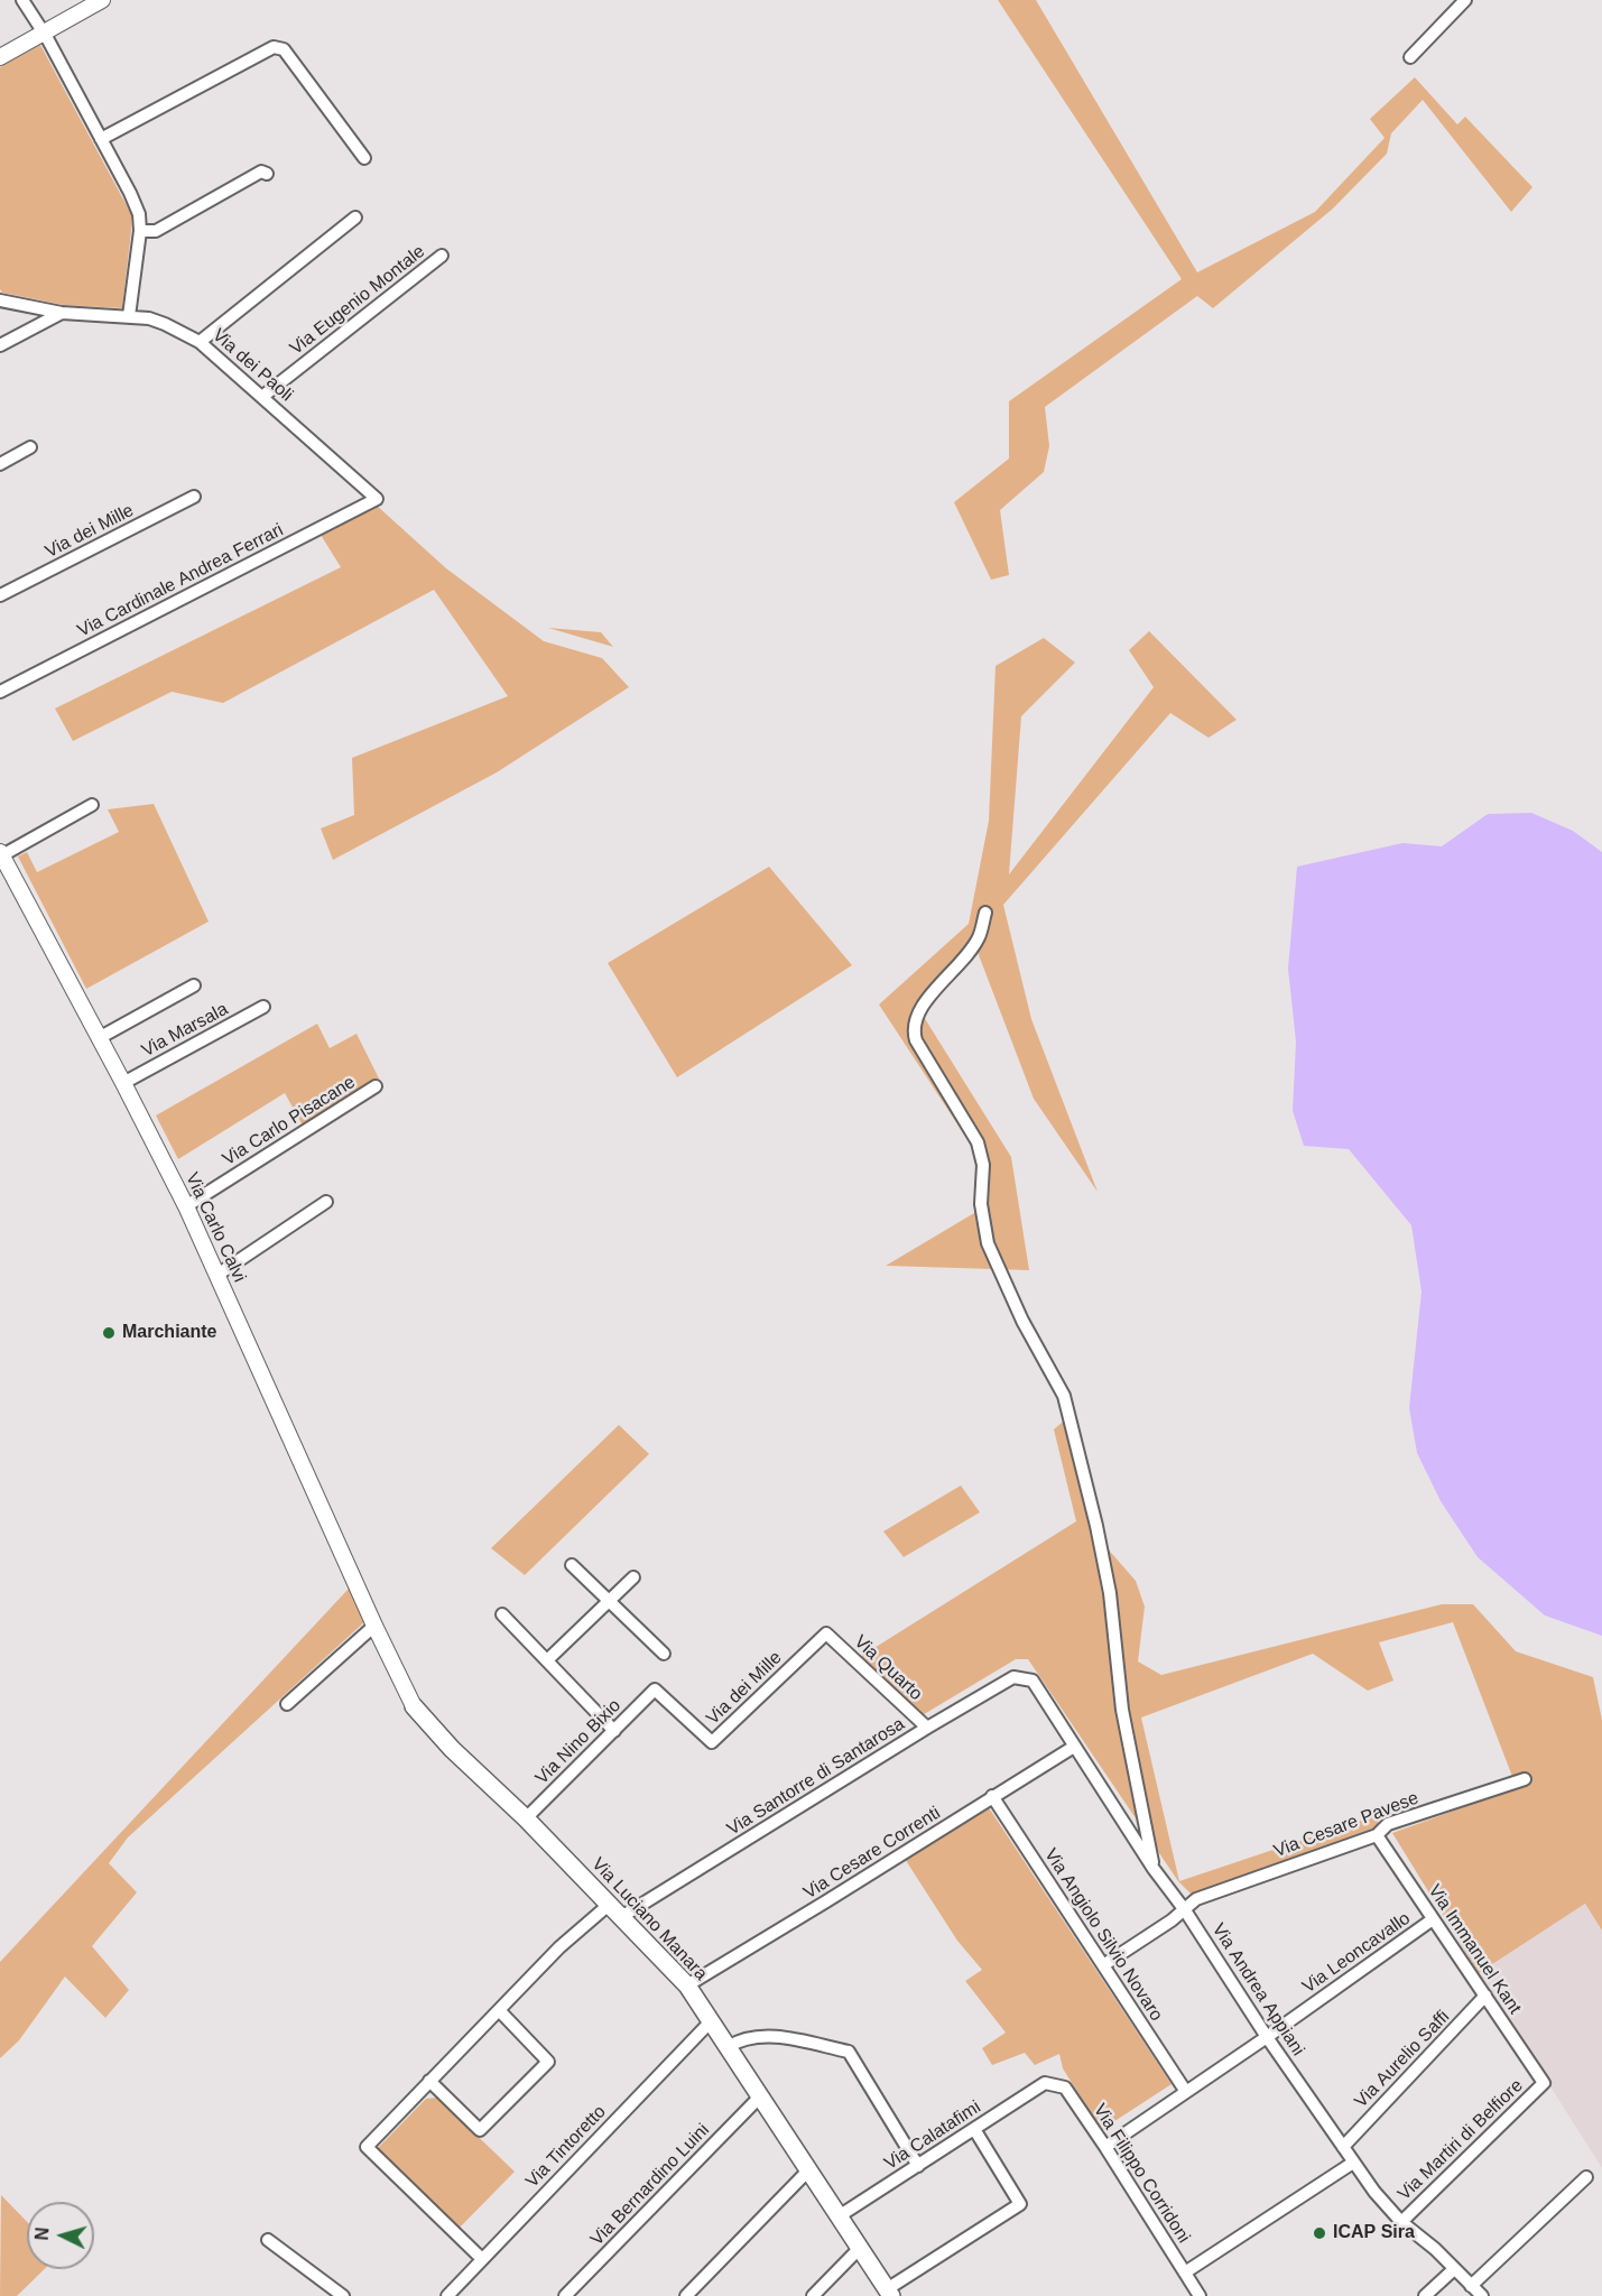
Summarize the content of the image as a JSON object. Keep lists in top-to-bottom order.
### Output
{
  "streets": {
    "main road": ["Via Luciano Manara"],
    "street": [
      "Via Eugenio Montale",
      "Via dei Paoli",
      "Via dei Mille",
      "Via Cardinale Andrea Ferrari",
      "Via Marsala",
      "Via Carlo Pisacane",
      "Via Carlo Calvi",
      "Via Quarto",
      "Via Nino Bixio",
      "Via Santorre di Santarosa",
      "Via Cesare Pavese",
      "Via Cesare Correnti",
      "Via Angiolo Silvio Novaro",
      "Via Immanuel Kant",
      "Via Leoncavallo",
      "Via Andrea Appiani",
      "Via Aurelio Saffi",
      "Via Calatafimi",
      "Via Martiri di Belfiore",
      "Via Tintoretto",
      "Via Filippo Corridoni",
      "Via Bernardino Luini"
    ]
  },
  "crossings": [
    ["Via Eugenio Montale", "Via dei Paoli"],
    ["Via dei Paoli", "Via Cardinale Andrea Ferrari"],
    ["Via dei Mille", "Via Quarto"],
    ["Via dei Mille", "Via Nino Bixio"],
    ["Via Marsala", "Via Carlo Calvi"],
    ["Via Carlo Pisacane", "Via Carlo Calvi"],
    ["Via Carlo Calvi", "Via Luciano Manara"],
    ["Via Quarto", "Via Santorre di Santarosa"],
    ["Via Nino Bixio", "Via Luciano Manara"],
    ["Via Santorre di Santarosa", "Via Luciano Manara"],
    ["Via Santorre di Santarosa", "Via Andrea Appiani"],
    ["Via Santorre di Santarosa", "Via Tintoretto"],
    ["Via Cesare Pavese", "Via Angiolo Silvio Novaro"],
    ["Via Cesare Pavese", "Via Immanuel Kant"],
    ["Via Cesare Pavese", "Via Andrea Appiani"],
    ["Via Cesare Correnti", "Via Luciano Manara"],
    ["Via Cesare Correnti", "Via Angiolo Silvio Novaro"],
    ["Via Cesare Correnti", "Via Andrea Appiani"],
    ["Via Luciano Manara", "Via Calatafimi"],
    ["Via Luciano Manara", "Via Tintoretto"],
    ["Via Luciano Manara", "Via Bernardino Luini"],
    ["Via Angiolo Silvio Novaro", "Via Leoncavallo"],
    ["Via Immanuel Kant", "Via Leoncavallo"],
    ["Via Immanuel Kant", "Via Aurelio Saffi"],
    ["Via Immanuel Kant", "Via Martiri di Belfiore"],
    ["Via Leoncavallo", "Via Andrea Appiani"],
    ["Via Leoncavallo", "Via Filippo Corridoni"],
    ["Via Andrea Appiani", "Via Aurelio Saffi"],
    ["Via Andrea Appiani", "Via Martiri di Belfiore"],
    ["Via Calatafimi", "Via Filippo Corridoni"]
  ],
  "places": ["Marchiante", "ICAP Sira"],
  "north": "left"
}
